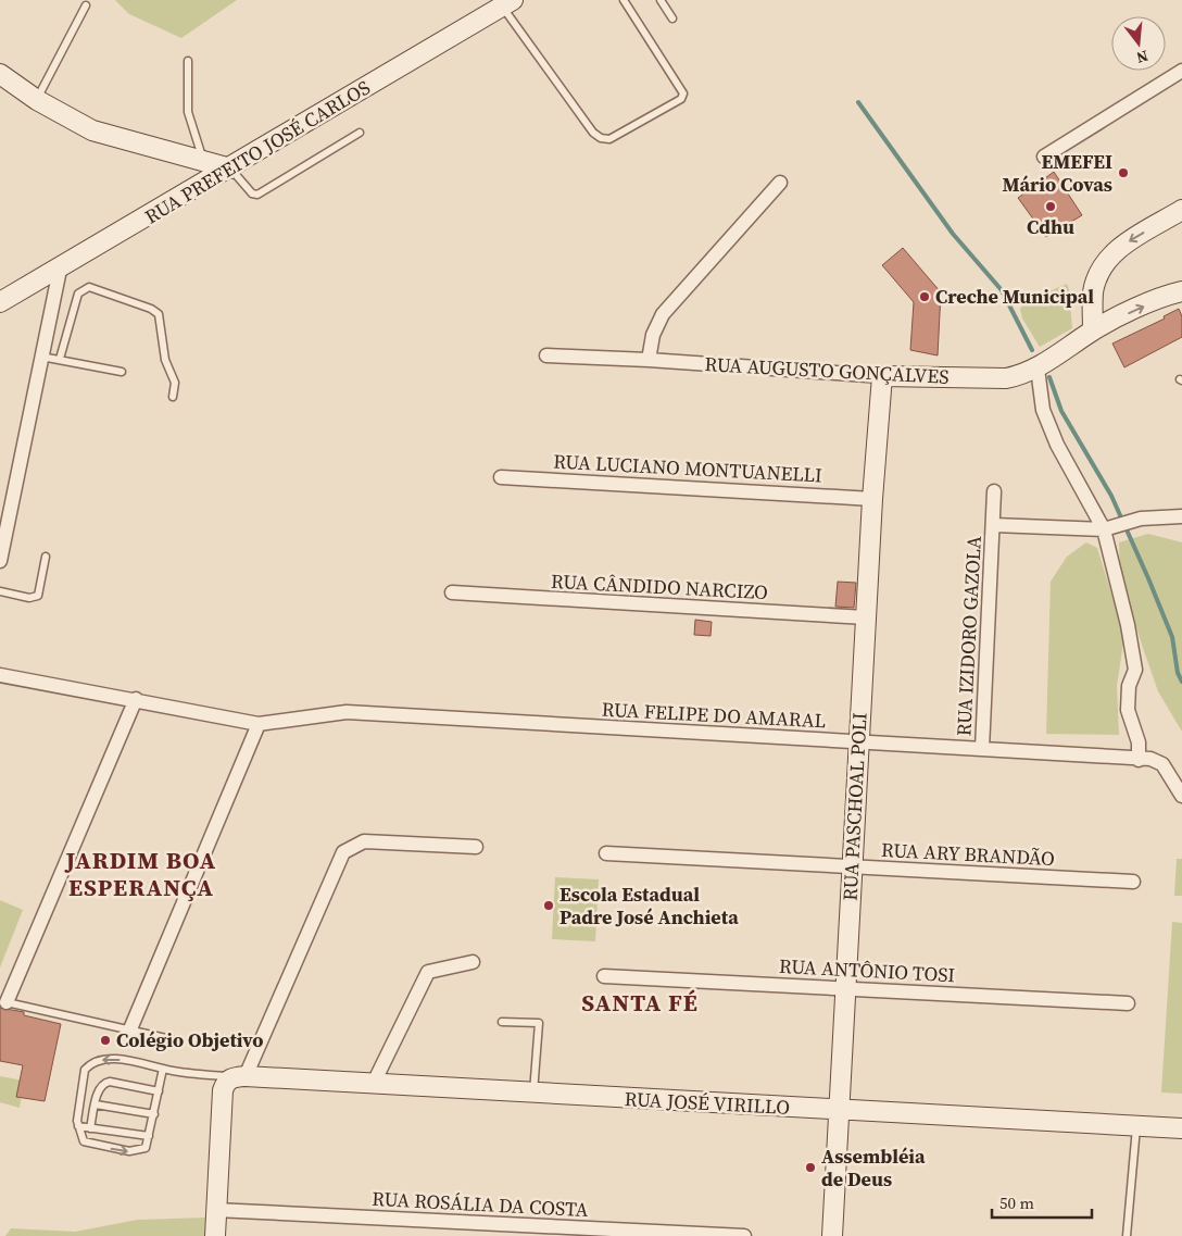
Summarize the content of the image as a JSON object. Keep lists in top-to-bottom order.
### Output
{
  "streets": {
    "street": [
      "RUA PREFEITO JOSÉ CARLOS",
      "RUA AUGUSTO GONÇALVES",
      "RUA LUCIANO MONTUANELLI",
      "RUA CÂNDIDO NARCIZO",
      "RUA IZIDORO GAZOLA",
      "RUA FELIPE DO AMARAL",
      "RUA PASCHOAL POLI",
      "RUA ARY BRANDÃO",
      "RUA ANTÔNIO TOSI",
      "RUA JOSÉ VIRILLO",
      "RUA ROSÁLIA DA COSTA"
    ]
  },
  "crossings": [
    ["RUA AUGUSTO GONÇALVES", "RUA PASCHOAL POLI"],
    ["RUA LUCIANO MONTUANELLI", "RUA PASCHOAL POLI"],
    ["RUA CÂNDIDO NARCIZO", "RUA PASCHOAL POLI"],
    ["RUA IZIDORO GAZOLA", "RUA FELIPE DO AMARAL"],
    ["RUA FELIPE DO AMARAL", "RUA PASCHOAL POLI"],
    ["RUA PASCHOAL POLI", "RUA ARY BRANDÃO"],
    ["RUA PASCHOAL POLI", "RUA ANTÔNIO TOSI"],
    ["RUA PASCHOAL POLI", "RUA JOSÉ VIRILLO"]
  ],
  "districts": ["JARDIM BOA ESPERANÇA", "SANTA FÉ"],
  "places": [
    "EMEFEI Mário Covas",
    "Cdhu",
    "Creche Municipal",
    "Escola Estadual Padre José Anchieta",
    "Colégio Objetivo",
    "Assembléia de Deus"
  ],
  "scale_bar": "50 m",
  "north": "bottom"
}
